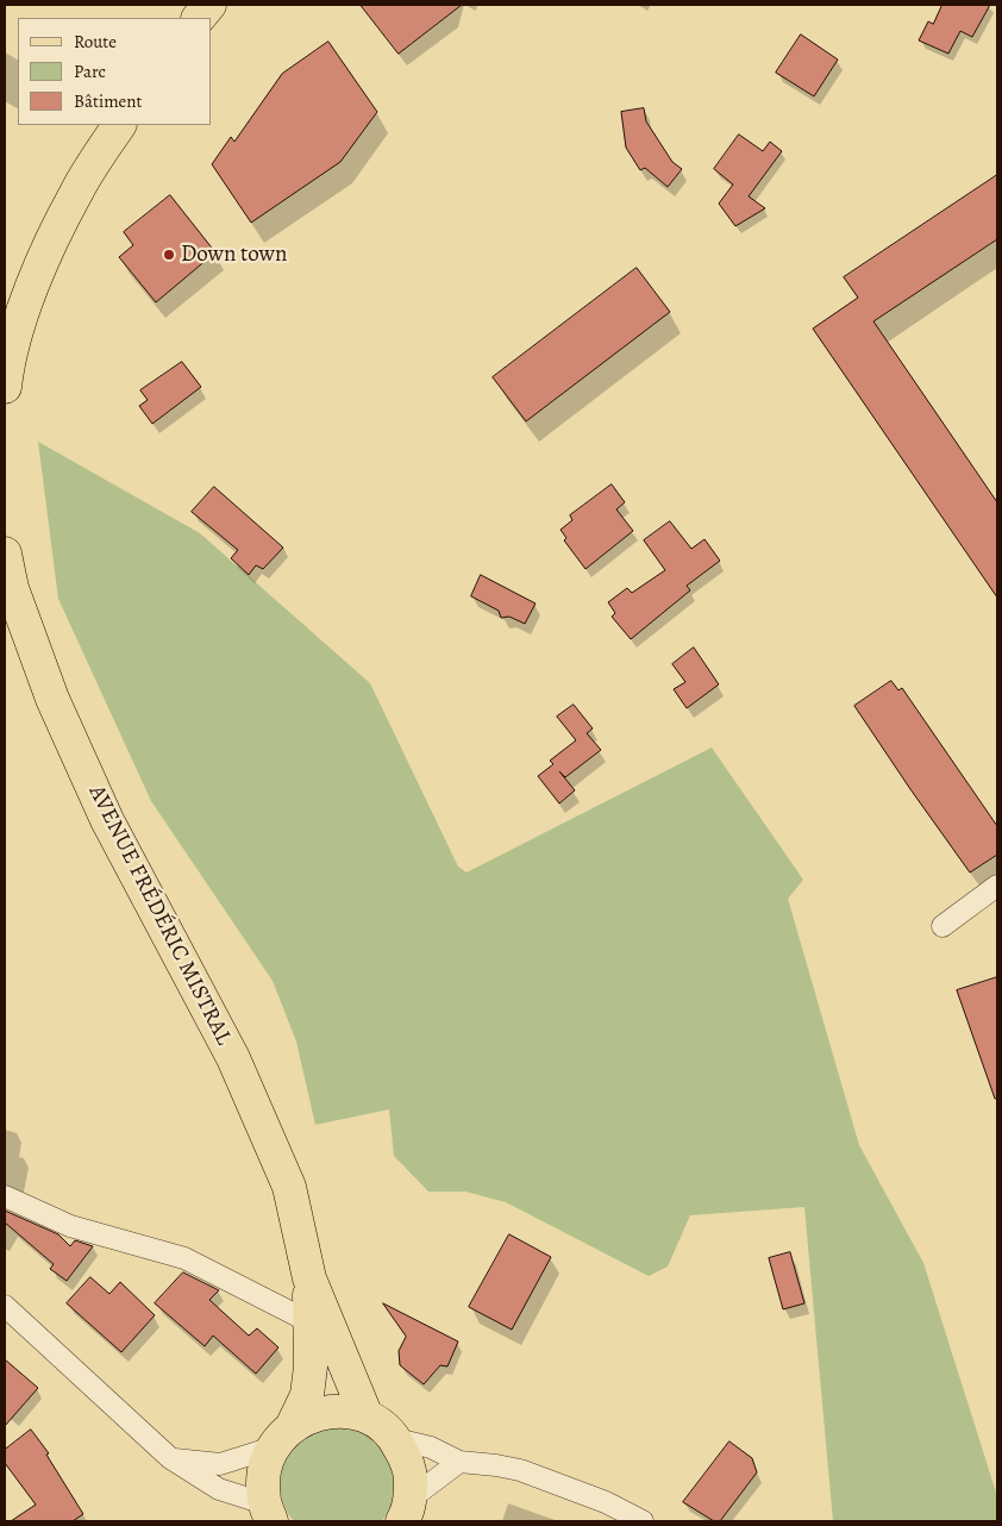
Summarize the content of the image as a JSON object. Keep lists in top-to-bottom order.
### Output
{
  "streets": {
    "main road": ["AVENUE FRÉDÉRIC MISTRAL"]
  },
  "places": ["Down town"],
  "legend": ["Route", "Parc", "Bâtiment"]
}
